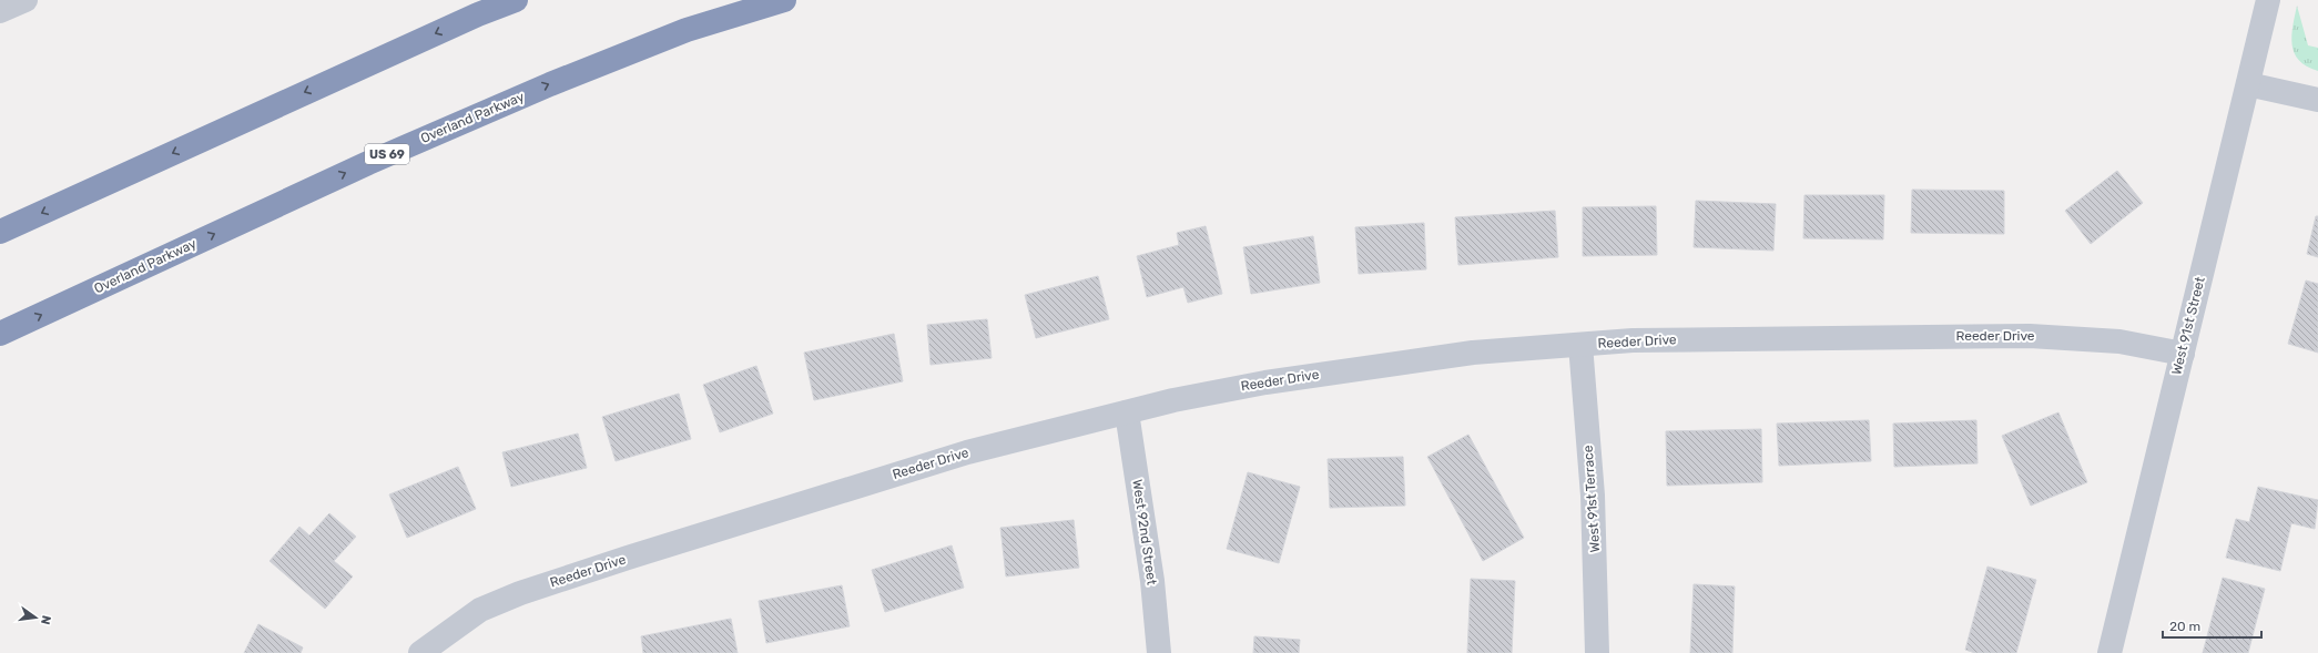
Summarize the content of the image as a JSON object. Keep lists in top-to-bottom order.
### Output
{
  "streets": {
    "highway": ["Overland Parkway", "US 69"],
    "street": [
      "West 91st Street",
      "Reeder Drive",
      "West 91st Terrace",
      "West 92nd Street"
    ]
  },
  "crossings": [
    ["West 91st Street", "Reeder Drive"],
    ["Reeder Drive", "West 91st Terrace"],
    ["Reeder Drive", "West 92nd Street"]
  ],
  "scale_bar": "20 m",
  "north": "right"
}
